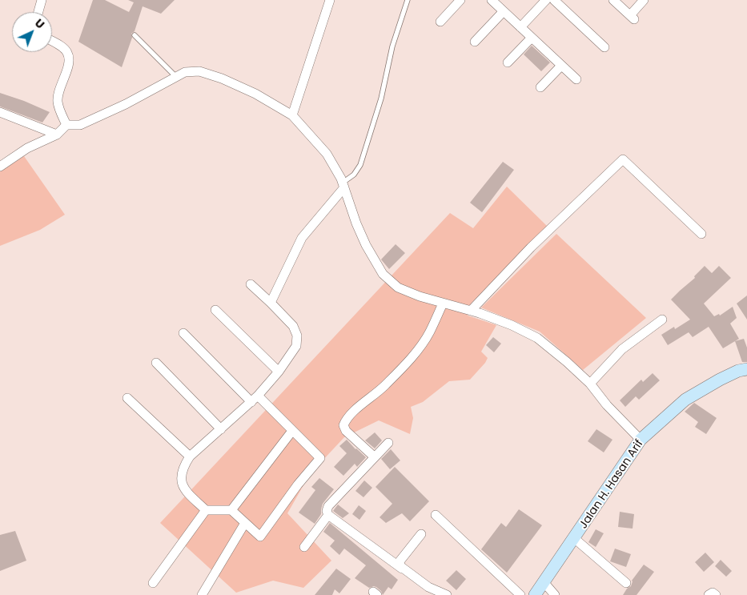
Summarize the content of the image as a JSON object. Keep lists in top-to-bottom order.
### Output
{
  "streets": {
    "main road": ["Jalan H. Hasan Arif"]
  },
  "north": "top right"
}
